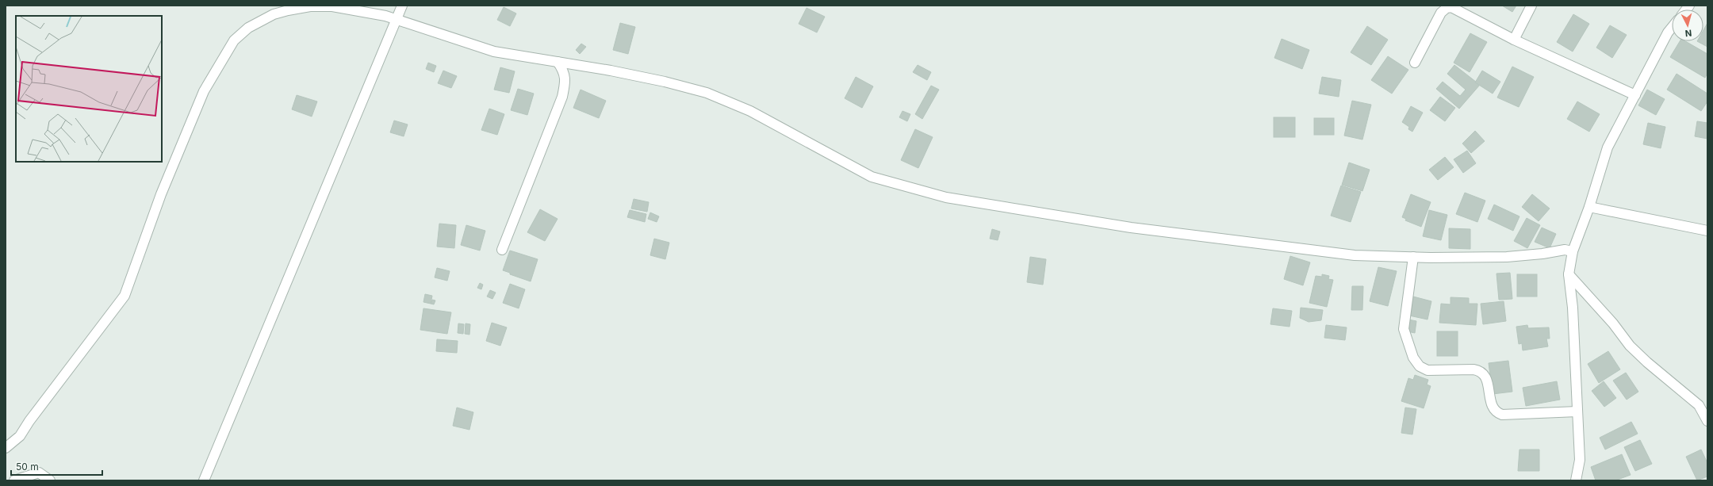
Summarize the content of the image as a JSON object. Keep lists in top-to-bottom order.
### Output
{
  "scale_bar": "50 m",
  "north": "bottom"
}
